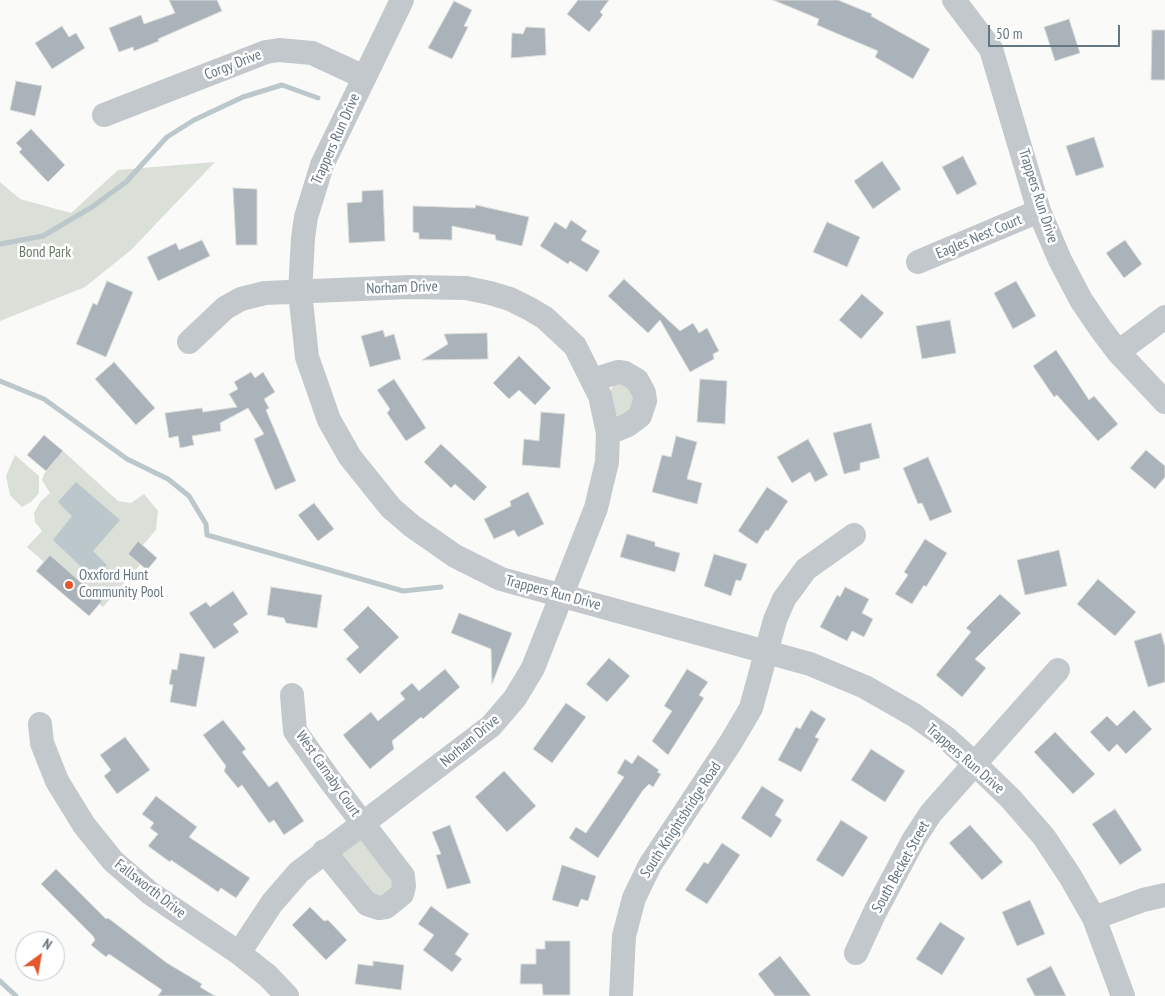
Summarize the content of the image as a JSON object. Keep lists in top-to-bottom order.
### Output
{
  "streets": {
    "street": [
      "Corgy Drive",
      "Trappers Run Drive",
      "Eagles Nest Court",
      "Norham Drive",
      "West Carnaby Court",
      "South Knightsbridge Road",
      "South Becket Street",
      "Fallsworth Drive"
    ]
  },
  "crossings": [
    ["Corgy Drive", "Trappers Run Drive"],
    ["Trappers Run Drive", "Eagles Nest Court"],
    ["Trappers Run Drive", "Norham Drive"],
    ["Trappers Run Drive", "South Knightsbridge Road"],
    ["Trappers Run Drive", "South Becket Street"],
    ["Norham Drive", "West Carnaby Court"],
    ["Norham Drive", "Fallsworth Drive"]
  ],
  "parks": ["Bond Park"],
  "places": ["Oxxford Hunt Community Pool"],
  "scale_bar": "50 m",
  "north": "top right"
}
